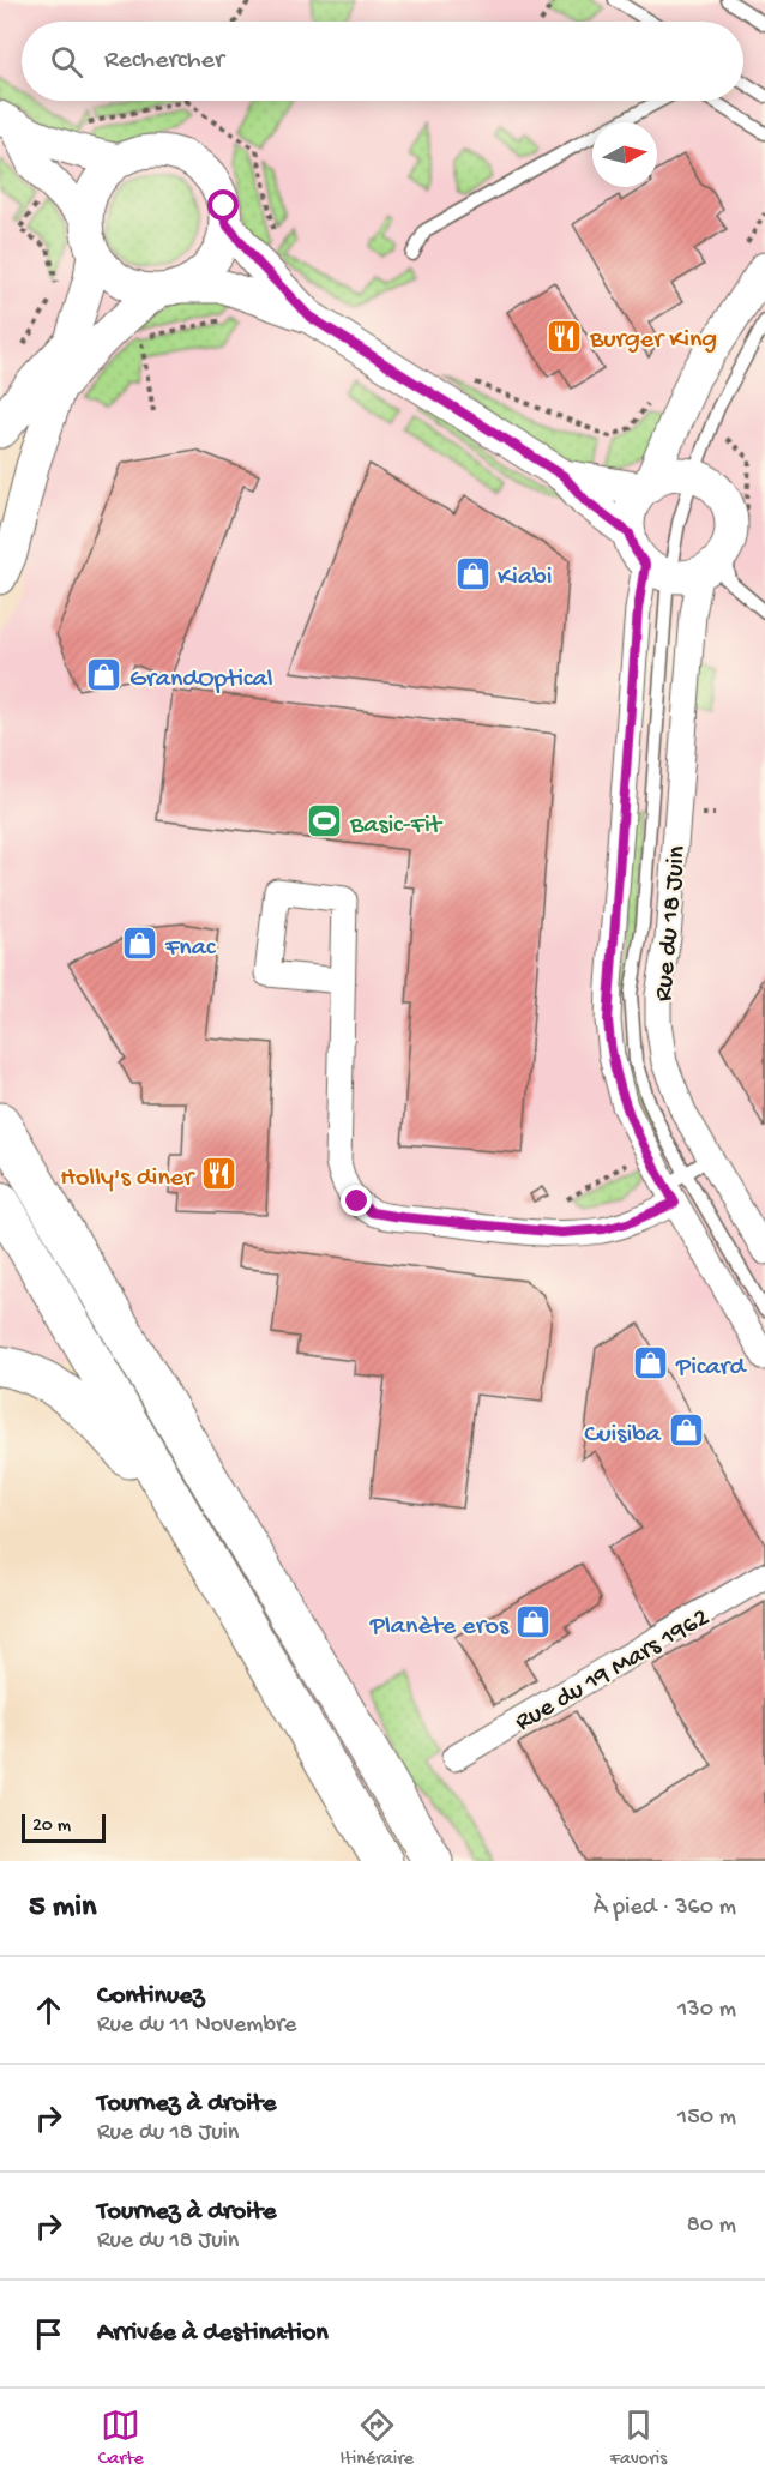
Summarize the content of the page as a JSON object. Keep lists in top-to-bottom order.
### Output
{
  "streets": {
    "street": ["Rue du 18 Juin", "Rue du 19 Mars 1962"]
  },
  "places": {
    "restaurant": ["Burger King", "Holly's diner"],
    "shop": [
      "Kiabi",
      "GrandOptical",
      "Fnac",
      "Picard",
      "Cuisiba",
      "Planète eros"
    ],
    "sports": ["Basic-Fit"]
  },
  "scale_bar": "20 m",
  "north": "right",
  "page": {
    "search": "Rechercher",
    "scale": "20 m",
    "heading": ["5 min", "À pied · 360 m"],
    "list": [
      ["Continuez", "Rue du 11 Novembre", "130 m"],
      ["Tournez à droite", "Rue du 18 Juin", "150 m"],
      ["Tournez à droite", "Rue du 18 Juin", "80 m"],
      "Arrivée à destination"
    ],
    "nav": ["Carte", "Itinéraire", "Favoris"]
  }
}
